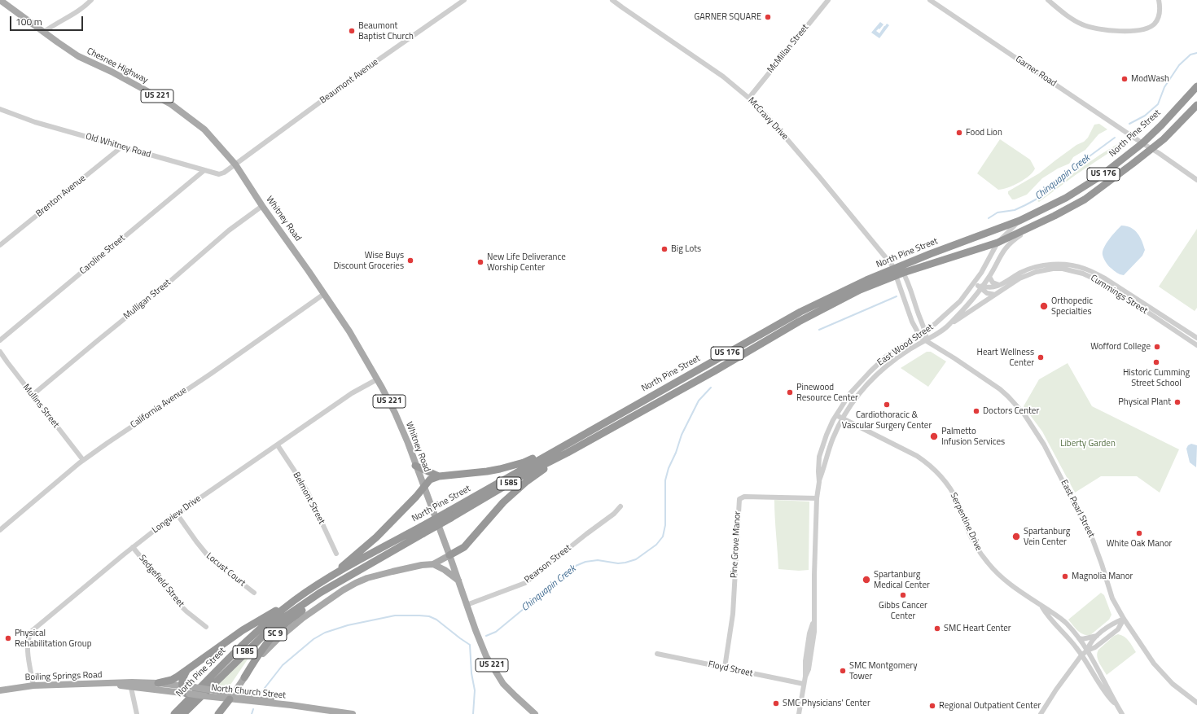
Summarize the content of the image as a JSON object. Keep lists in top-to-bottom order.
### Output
{
  "streets": {
    "highway": [
      "North Pine Street",
      "US 176",
      "I 585",
      "SC 9"
    ],
    "main road": [
      "Chesnee Highway",
      "US 221",
      "Whitney Road",
      "Boiling Springs Road",
      "North Church Street"
    ],
    "street": [
      "McMillan Street",
      "Garner Road",
      "Beaumont Avenue",
      "McCravy Drive",
      "Old Whitney Road",
      "Brenton Avenue",
      "Caroline Street",
      "Cummings Street",
      "Mulligan Street",
      "East Wood Street",
      "Mullins Street",
      "California Avenue",
      "Belmont Street",
      "East Pearl Street",
      "Longview Drive",
      "Serpentine Drive",
      "Pine Grove Manor",
      "Pearson Street",
      "Locust Court",
      "Sedgefield Street",
      "Floyd Street"
    ]
  },
  "crossings": [
    ["McMillan Street", "McCravy Drive"],
    ["Chesnee Highway", "Beaumont Avenue"],
    ["Chesnee Highway", "Old Whitney Road"],
    ["Chesnee Highway", "Whitney Road"],
    ["Garner Road", "North Pine Street"],
    ["Beaumont Avenue", "Old Whitney Road"],
    ["Beaumont Avenue", "Whitney Road"],
    ["McCravy Drive", "North Pine Street"],
    ["McCravy Drive", "East Pearl Street"],
    ["North Pine Street", "East Wood Street"],
    ["North Pine Street", "East Pearl Street"],
    ["North Pine Street", "SC 9"],
    ["Old Whitney Road", "Brenton Avenue"],
    ["Old Whitney Road", "Whitney Road"],
    ["Old Whitney Road", "Caroline Street"],
    ["Whitney Road", "Mulligan Street"],
    ["Whitney Road", "California Avenue"],
    ["Whitney Road", "Longview Drive"],
    ["Whitney Road", "Pearson Street"],
    ["Cummings Street", "East Wood Street"],
    ["Mulligan Street", "Mullins Street"],
    ["East Wood Street", "East Pearl Street"],
    ["East Wood Street", "Serpentine Drive"],
    ["East Wood Street", "Pine Grove Manor"],
    ["East Wood Street", "Floyd Street"],
    ["Mullins Street", "California Avenue"],
    ["Belmont Street", "Longview Drive"],
    ["Longview Drive", "Locust Court"],
    ["Longview Drive", "Sedgefield Street"],
    ["Longview Drive", "Boiling Springs Road"],
    ["Pine Grove Manor", "Floyd Street"],
    ["SC 9", "Boiling Springs Road"],
    ["SC 9", "North Church Street"],
    ["Boiling Springs Road", "North Church Street"]
  ],
  "water": ["Chinquapin Creek"],
  "parks": ["Liberty Garden"],
  "places": [
    "GARNER SQUARE",
    "Beaumont Baptist Church",
    "ModWash",
    "Food Lion",
    "Big Lots",
    "Wise Buys Discount Groceries",
    "New Life Deliverance Worship Center",
    "Orthopedic Specialties",
    "Wofford College",
    "Heart Wellness Center",
    "Historic Cumming Street School",
    "Pinewood Resource Center",
    "Physical Plant",
    "Cardiothoracic & Vascular Surgery Center",
    "Doctors Center",
    "Palmetto Infusion Services",
    "White Oak Manor",
    "Spartanburg Vein Center",
    "Magnolia Manor",
    "Spartanburg Medical Center",
    "Gibbs Cancer Center",
    "SMC Heart Center",
    "Physical Rehabilitation Group",
    "SMC Montgomery Tower",
    "SMC Physicians' Center",
    "Regional Outpatient Center"
  ],
  "scale_bar": "100 m"
}
